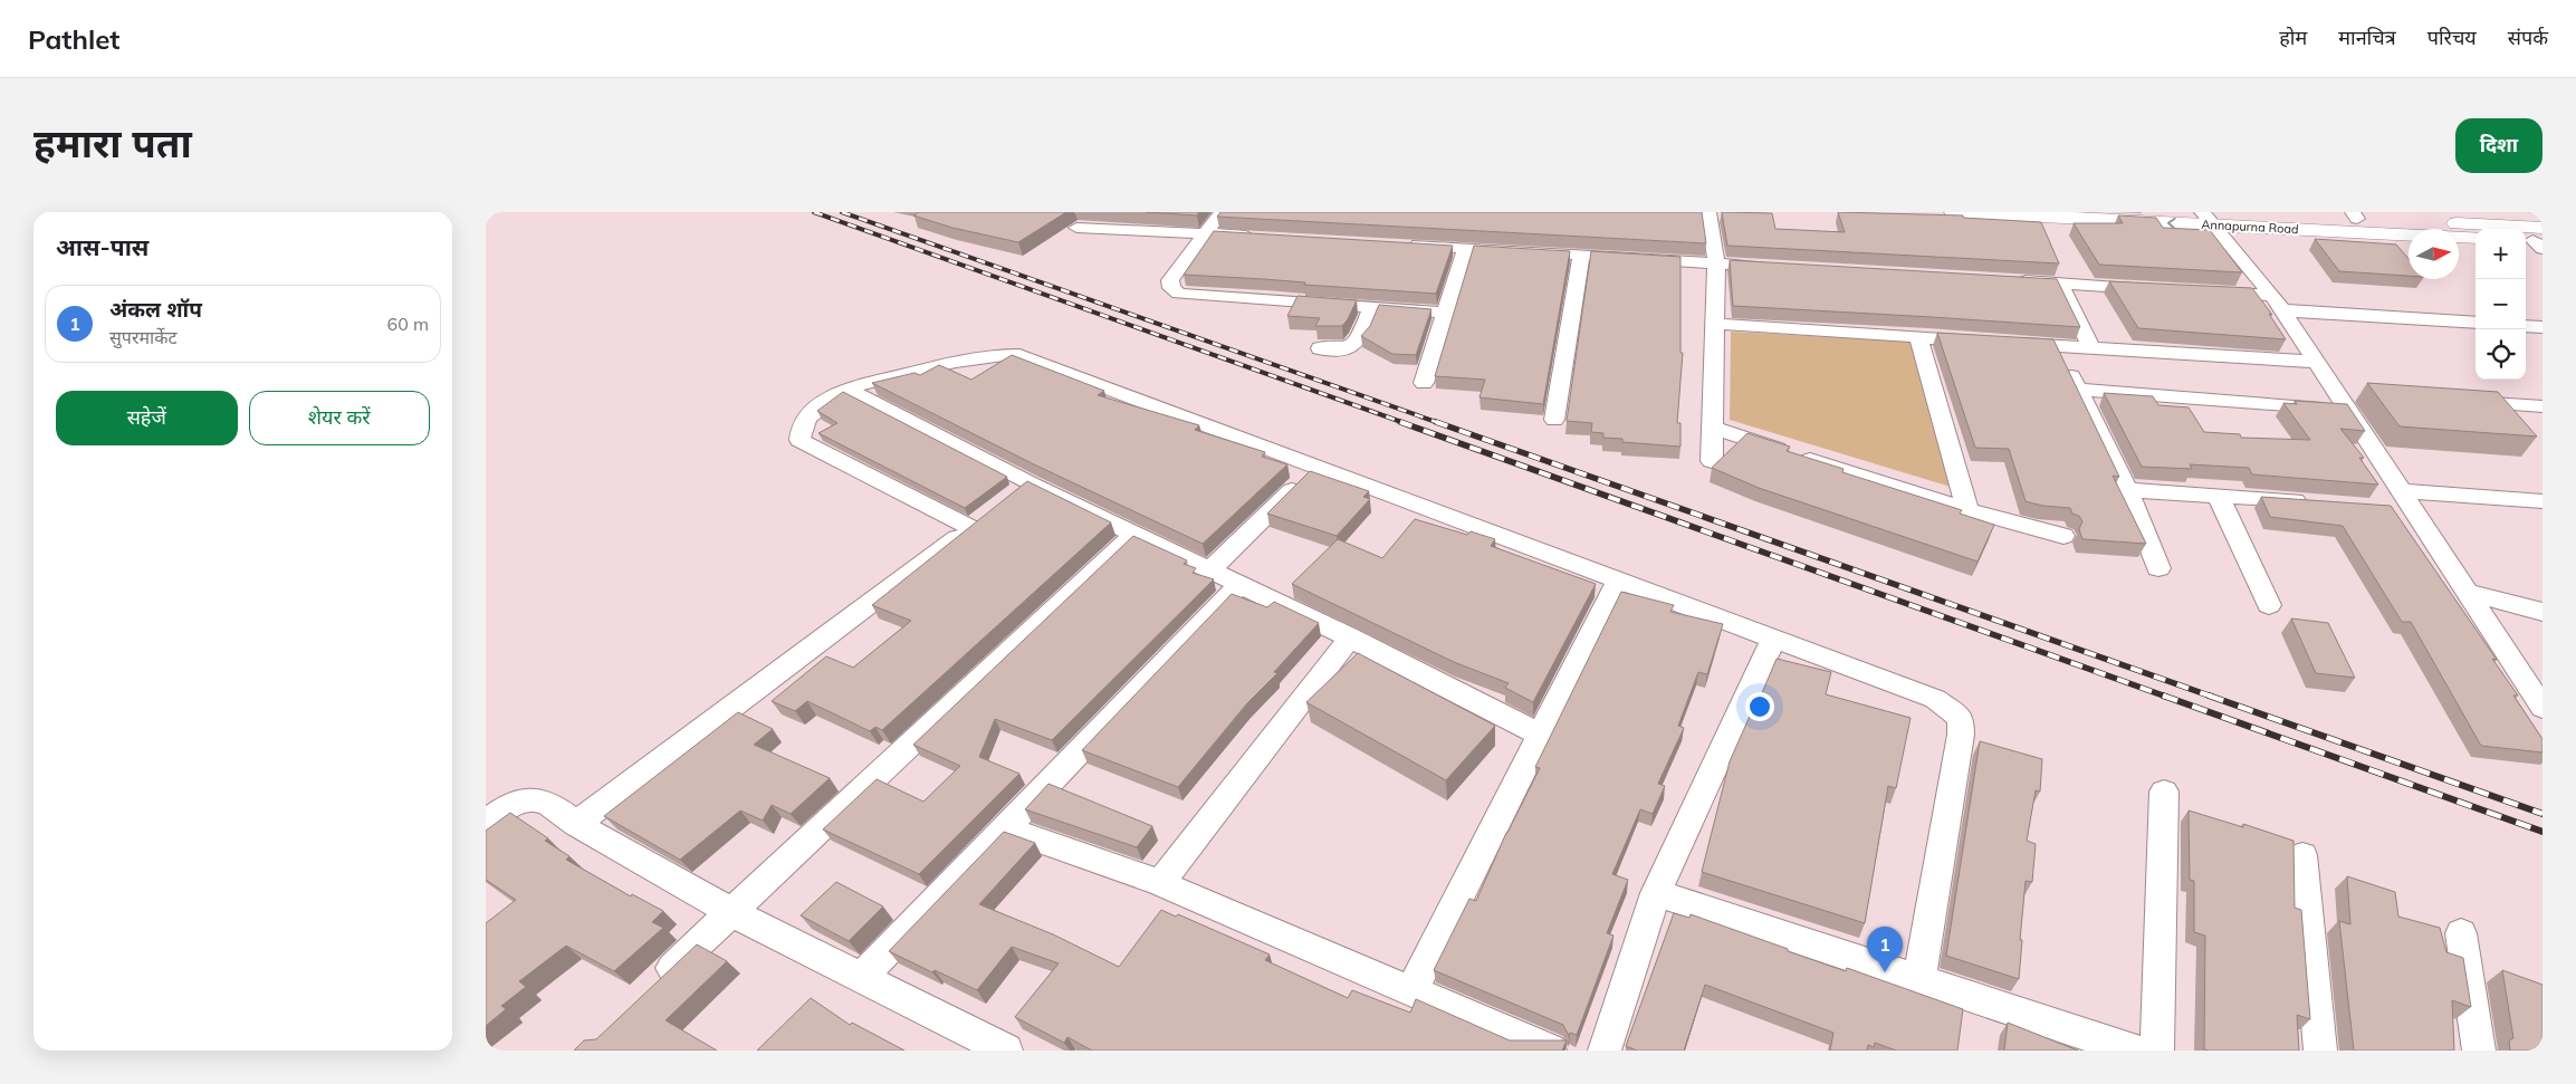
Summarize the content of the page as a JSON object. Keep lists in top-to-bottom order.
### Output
{
  "streets": {
    "main road": ["Annapurna Road"]
  },
  "north": "right",
  "page": {
    "header": "Pathlet",
    "nav": [
      "होम",
      "मानचित्र",
      "परिचय",
      "संपर्क"
    ],
    "title": "हमारा पता",
    "buttons": [
      "दिशा",
      ["सहेजें", "शेयर करें"]
    ],
    "heading": "आस-पास",
    "map_buttons": ["+", "−"],
    "list": [
      {
        "mark": "1",
        "name": "अंकल शॉप",
        "note": "सुपरमार्केट",
        "value": "60 m"
      }
    ],
    "pins": "1"
  }
}
